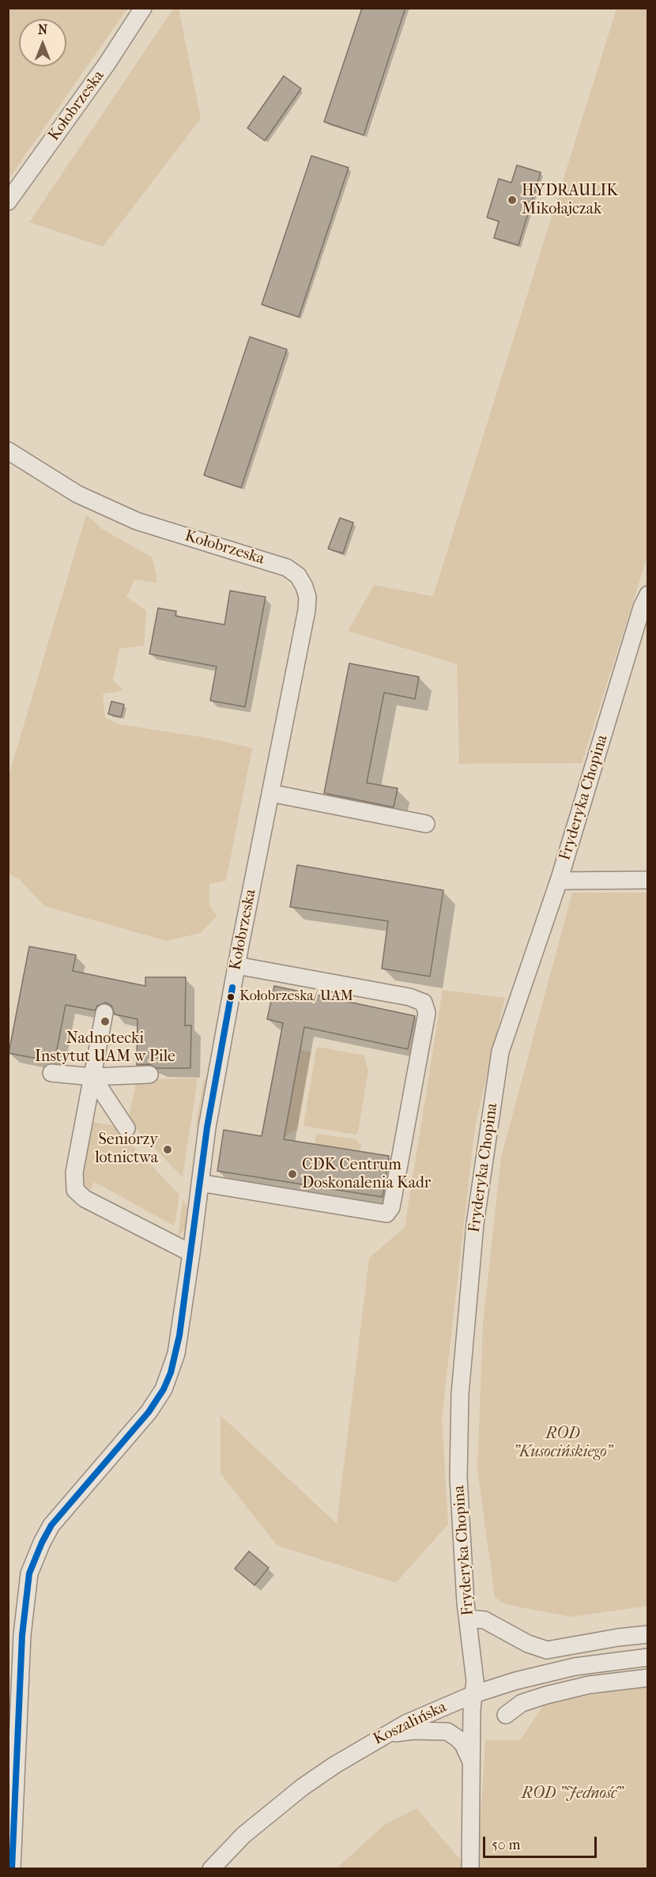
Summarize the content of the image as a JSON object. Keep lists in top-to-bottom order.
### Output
{
  "streets": {
    "street": ["Kołobrzeska", "Fryderyka Chopina", "Koszalińska"]
  },
  "crossings": [
    ["Fryderyka Chopina", "Koszalińska"]
  ],
  "parks": ["ROD \"Kusocińskiego\"", "ROD \"Jedność\""],
  "places": [
    "HYDRAULIK Mikołajczak",
    "Kołobrzeska/ UAM",
    "Nadnotecki Instytut UAM w Pile",
    "Seniorzy lotnictwa",
    "CDK Centrum Doskonalenia Kadr"
  ],
  "scale_bar": "50 m",
  "north": "top"
}
